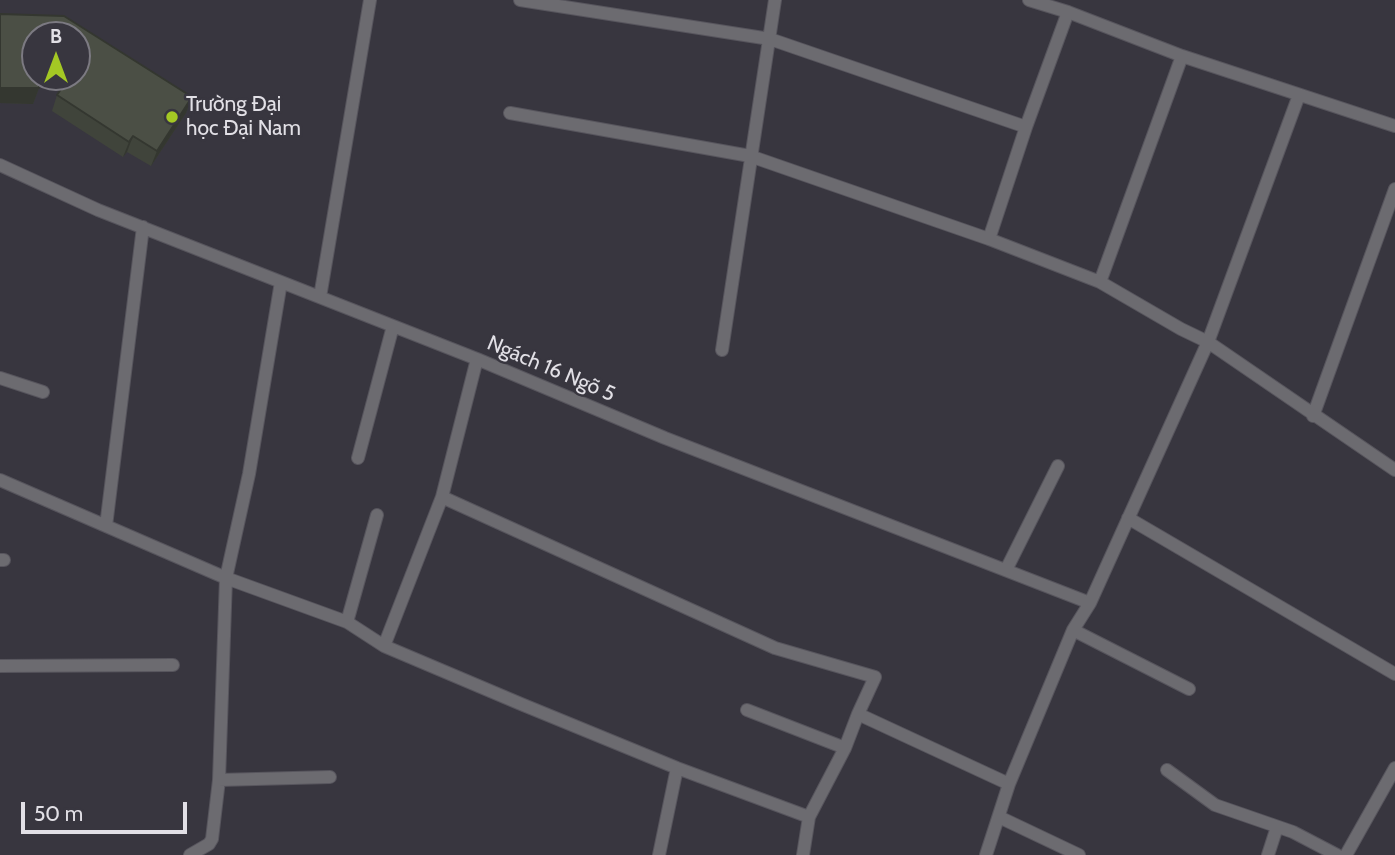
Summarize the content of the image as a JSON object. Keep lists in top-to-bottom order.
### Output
{
  "streets": {
    "lane": ["Ngách 16 Ngõ 5"]
  },
  "places": ["Trường Đại học Đại Nam"],
  "scale_bar": "50 m",
  "north": "top"
}
